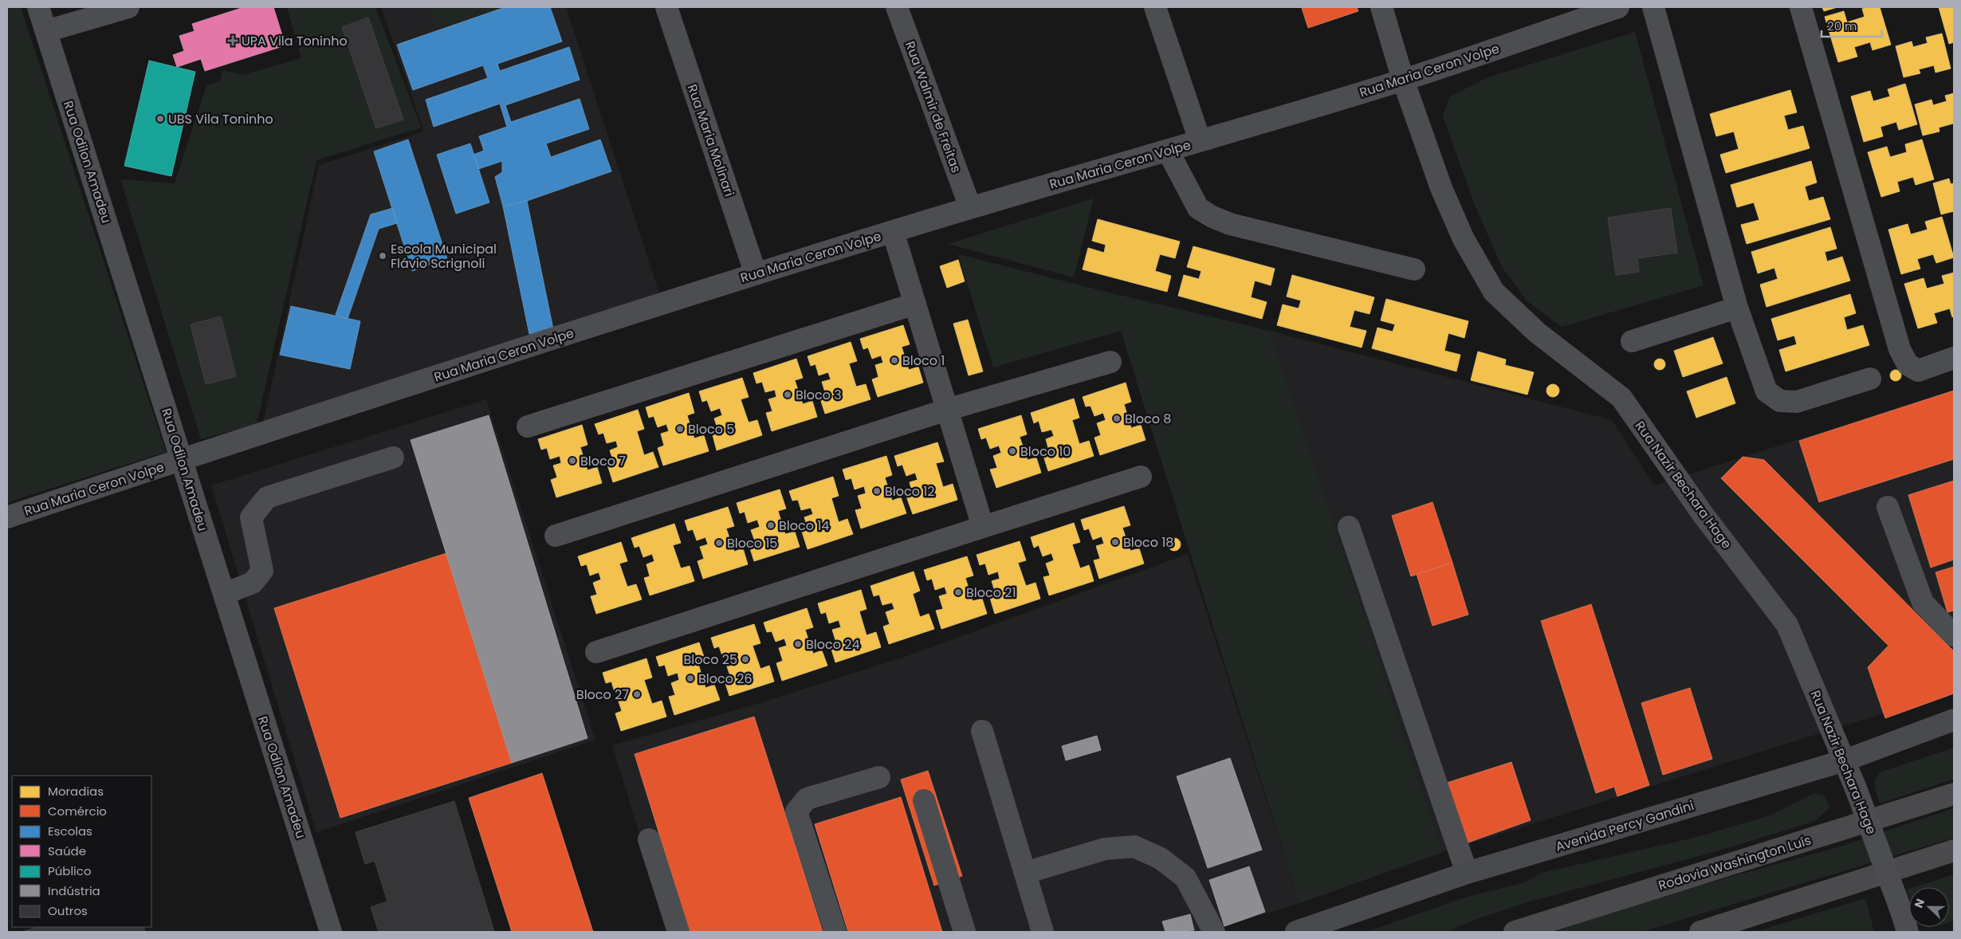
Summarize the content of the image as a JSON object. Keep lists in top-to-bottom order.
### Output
{
  "streets": {
    "highway": ["Rodovia Washington Luís"],
    "main road": ["Avenida Percy Gandini"],
    "street": [
      "Rua Maria Ceron Volpe",
      "Rua Walmir de Freitas",
      "Rua Maria Molinari",
      "Rua Odilon Amadeu",
      "Rua Nazir Bechara Hage"
    ]
  },
  "crossings": [
    ["Rua Maria Ceron Volpe", "Rua Walmir de Freitas"],
    ["Rua Maria Ceron Volpe", "Rua Maria Molinari"],
    ["Rua Maria Ceron Volpe", "Rua Odilon Amadeu"],
    ["Rua Maria Ceron Volpe", "Rua Nazir Bechara Hage"],
    ["Rua Nazir Bechara Hage", "Avenida Percy Gandini"]
  ],
  "places": {
    "health": ["UPA Vila Toninho"],
    "other": [
      "UBS Vila Toninho",
      "Escola Municipal Flávio Scrignoli",
      "Bloco 1",
      "Bloco 3",
      "Bloco 8",
      "Bloco 5",
      "Bloco 10",
      "Bloco 7",
      "Bloco 12",
      "Bloco 14",
      "Bloco 18",
      "Bloco 15",
      "Bloco 21",
      "Bloco 24",
      "Bloco 25",
      "Bloco 26",
      "Bloco 27"
    ]
  },
  "legend": [
    "Moradias",
    "Comércio",
    "Escolas",
    "Saúde",
    "Público",
    "Indústria",
    "Outros"
  ],
  "scale_bar": "20 m",
  "north": "left"
}
